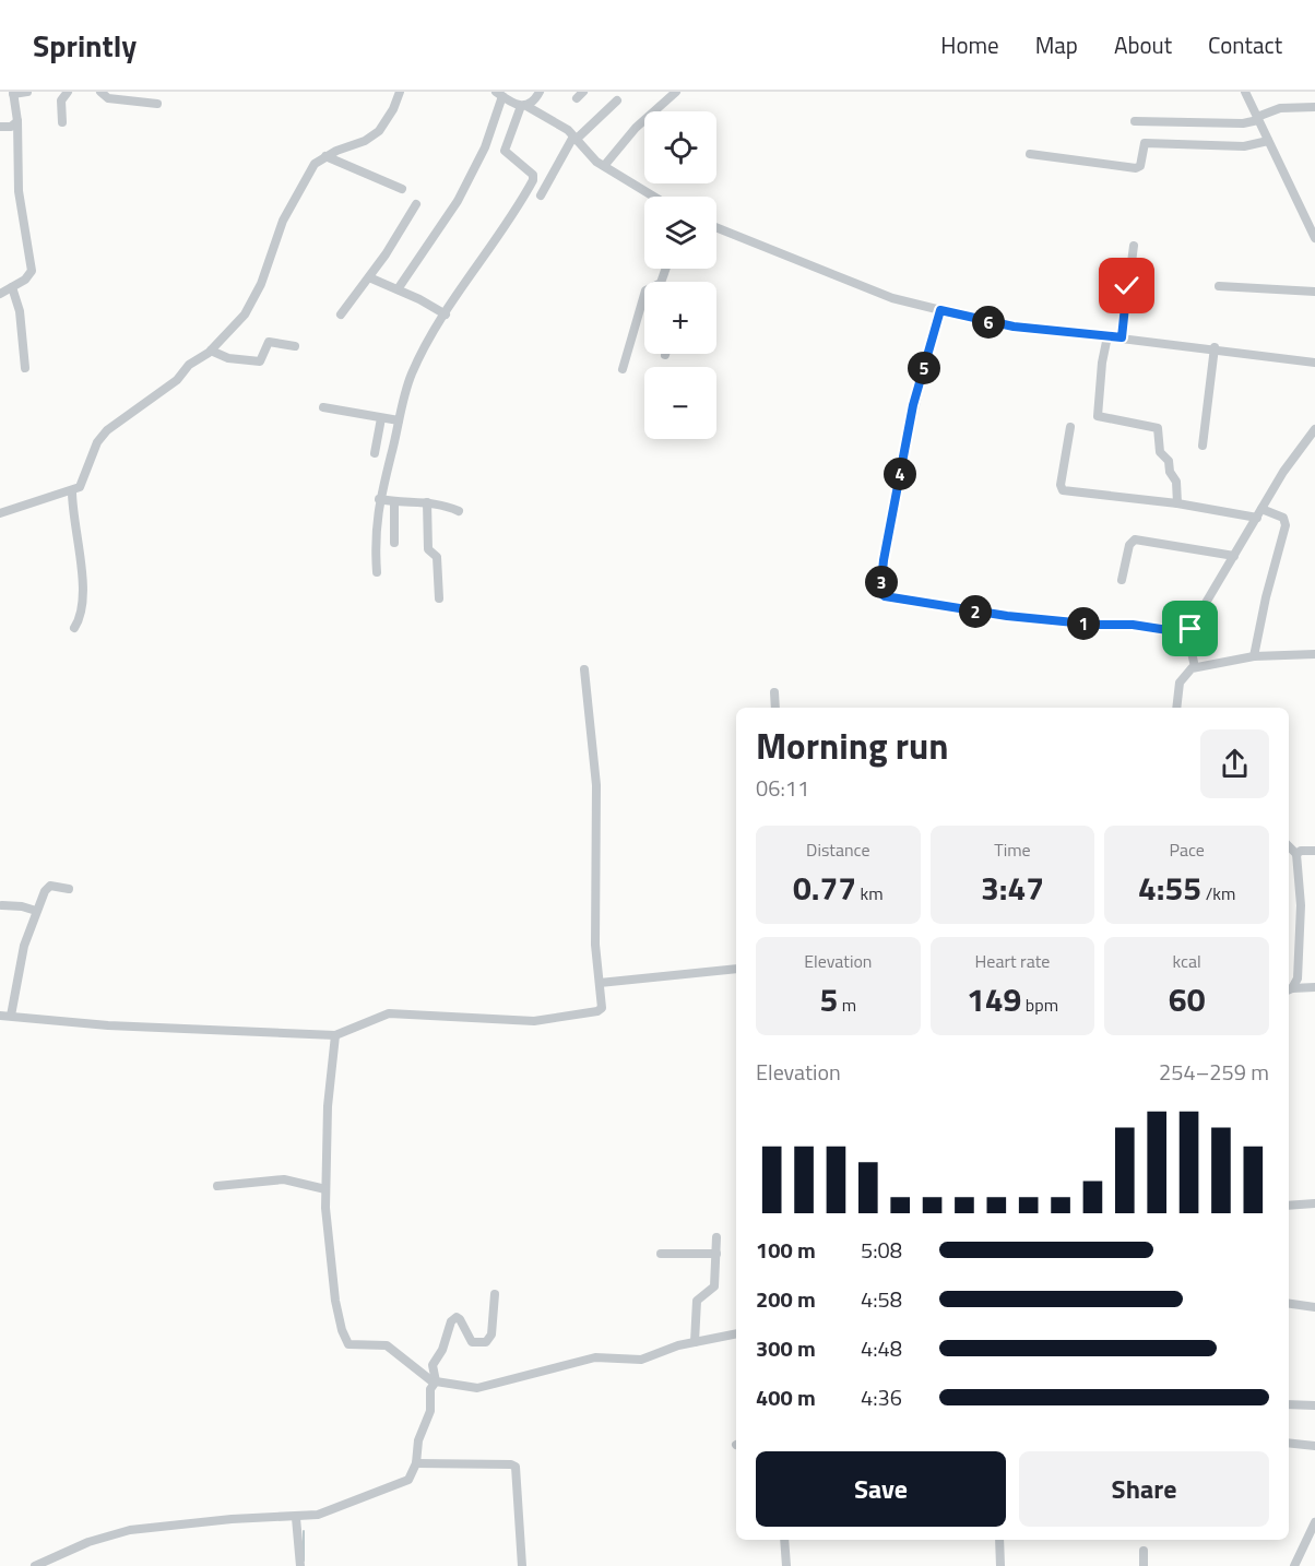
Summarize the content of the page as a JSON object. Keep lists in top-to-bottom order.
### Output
{
  "page": {
    "header": "Sprintly",
    "nav": [
      "Home",
      "Map",
      "About",
      "Contact"
    ],
    "map_buttons": ["+", "−"],
    "pins": [
      "6",
      "5",
      "4",
      "3",
      "2",
      "1"
    ],
    "heading": ["Morning run", "06:11"],
    "stats": [
      ["Distance", "0.77 km"],
      ["Time", "3:47"],
      ["Pace", "4:55 /km"],
      ["Elevation", "5 m"],
      ["Heart rate", "149 bpm"],
      ["kcal", "60"]
    ],
    "chart": ["Elevation", "254–259 m"],
    "list": [
      {
        "name": "100 m",
        "note": "5:08"
      },
      {
        "name": "200 m",
        "note": "4:58"
      },
      {
        "name": "300 m",
        "note": "4:48"
      },
      {
        "name": "400 m",
        "note": "4:36"
      }
    ],
    "buttons": ["Save", "Share"]
  }
}
